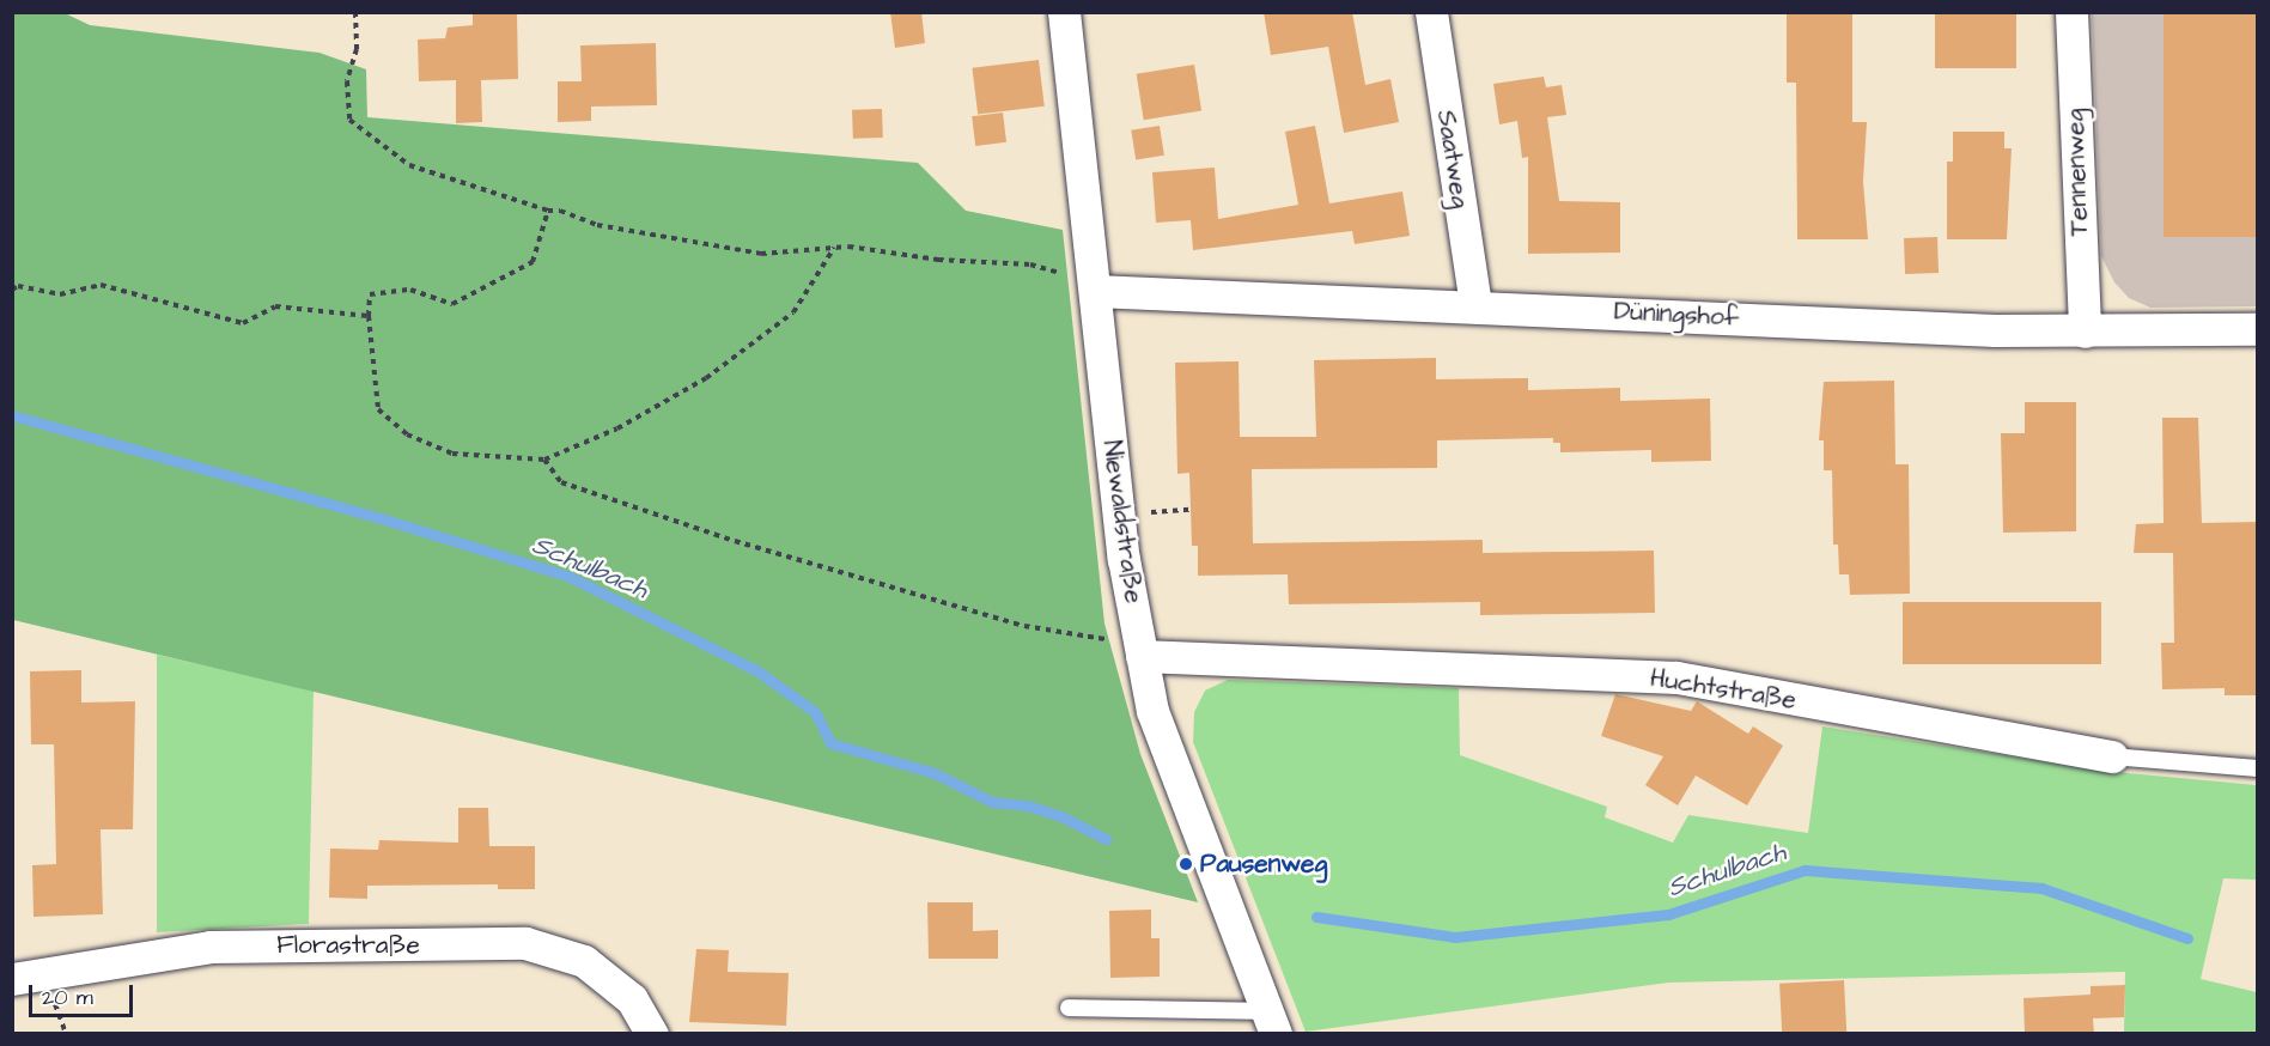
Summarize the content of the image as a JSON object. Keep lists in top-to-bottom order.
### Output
{
  "streets": {
    "street": [
      "Saatweg",
      "Tennenweg",
      "Düningshof",
      "Niewaldstraße",
      "Huchtstraße",
      "Florastraße"
    ]
  },
  "crossings": [
    ["Saatweg", "Düningshof"],
    ["Tennenweg", "Düningshof"],
    ["Düningshof", "Niewaldstraße"],
    ["Niewaldstraße", "Huchtstraße"]
  ],
  "water": ["Schulbach"],
  "places": ["Pausenweg"],
  "scale_bar": "20 m"
}
